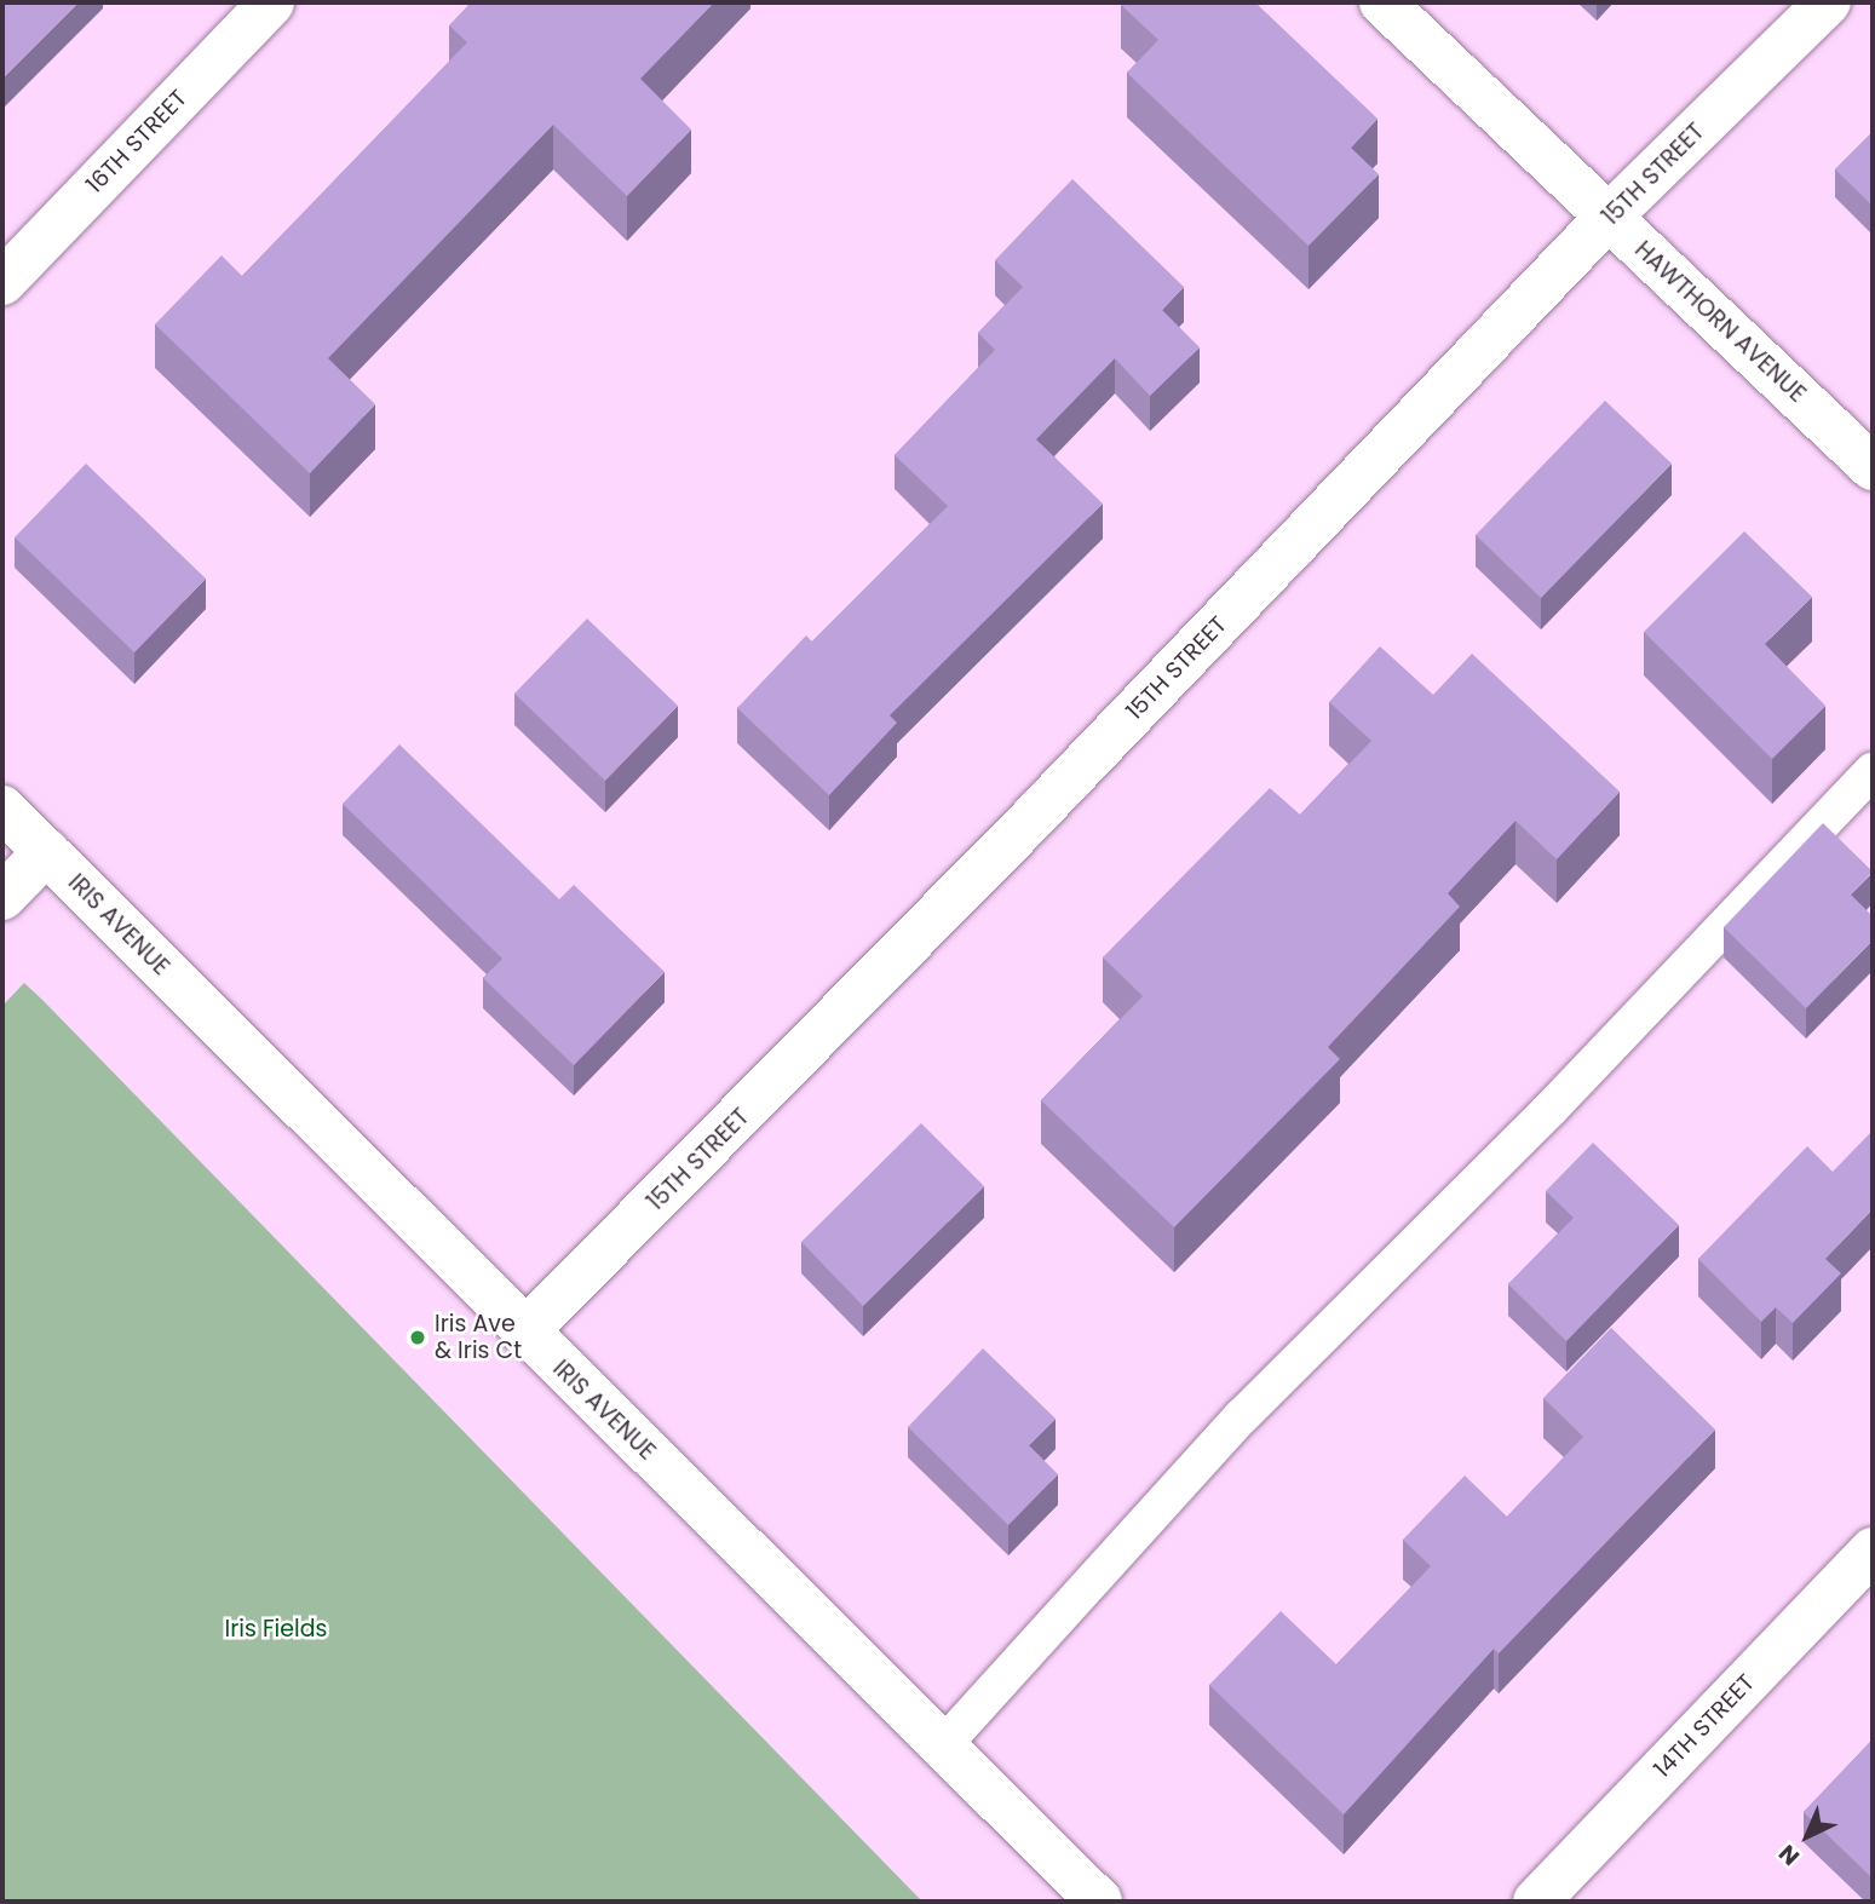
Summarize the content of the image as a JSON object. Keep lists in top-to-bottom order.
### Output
{
  "streets": {
    "street": [
      "16TH STREET",
      "15TH STREET",
      "HAWTHORN AVENUE",
      "IRIS AVENUE",
      "14TH STREET"
    ]
  },
  "crossings": [
    ["15TH STREET", "HAWTHORN AVENUE"],
    ["15TH STREET", "IRIS AVENUE"]
  ],
  "parks": ["Iris Fields"],
  "places": ["Iris Ave & Iris Ct"],
  "north": "bottom left"
}
